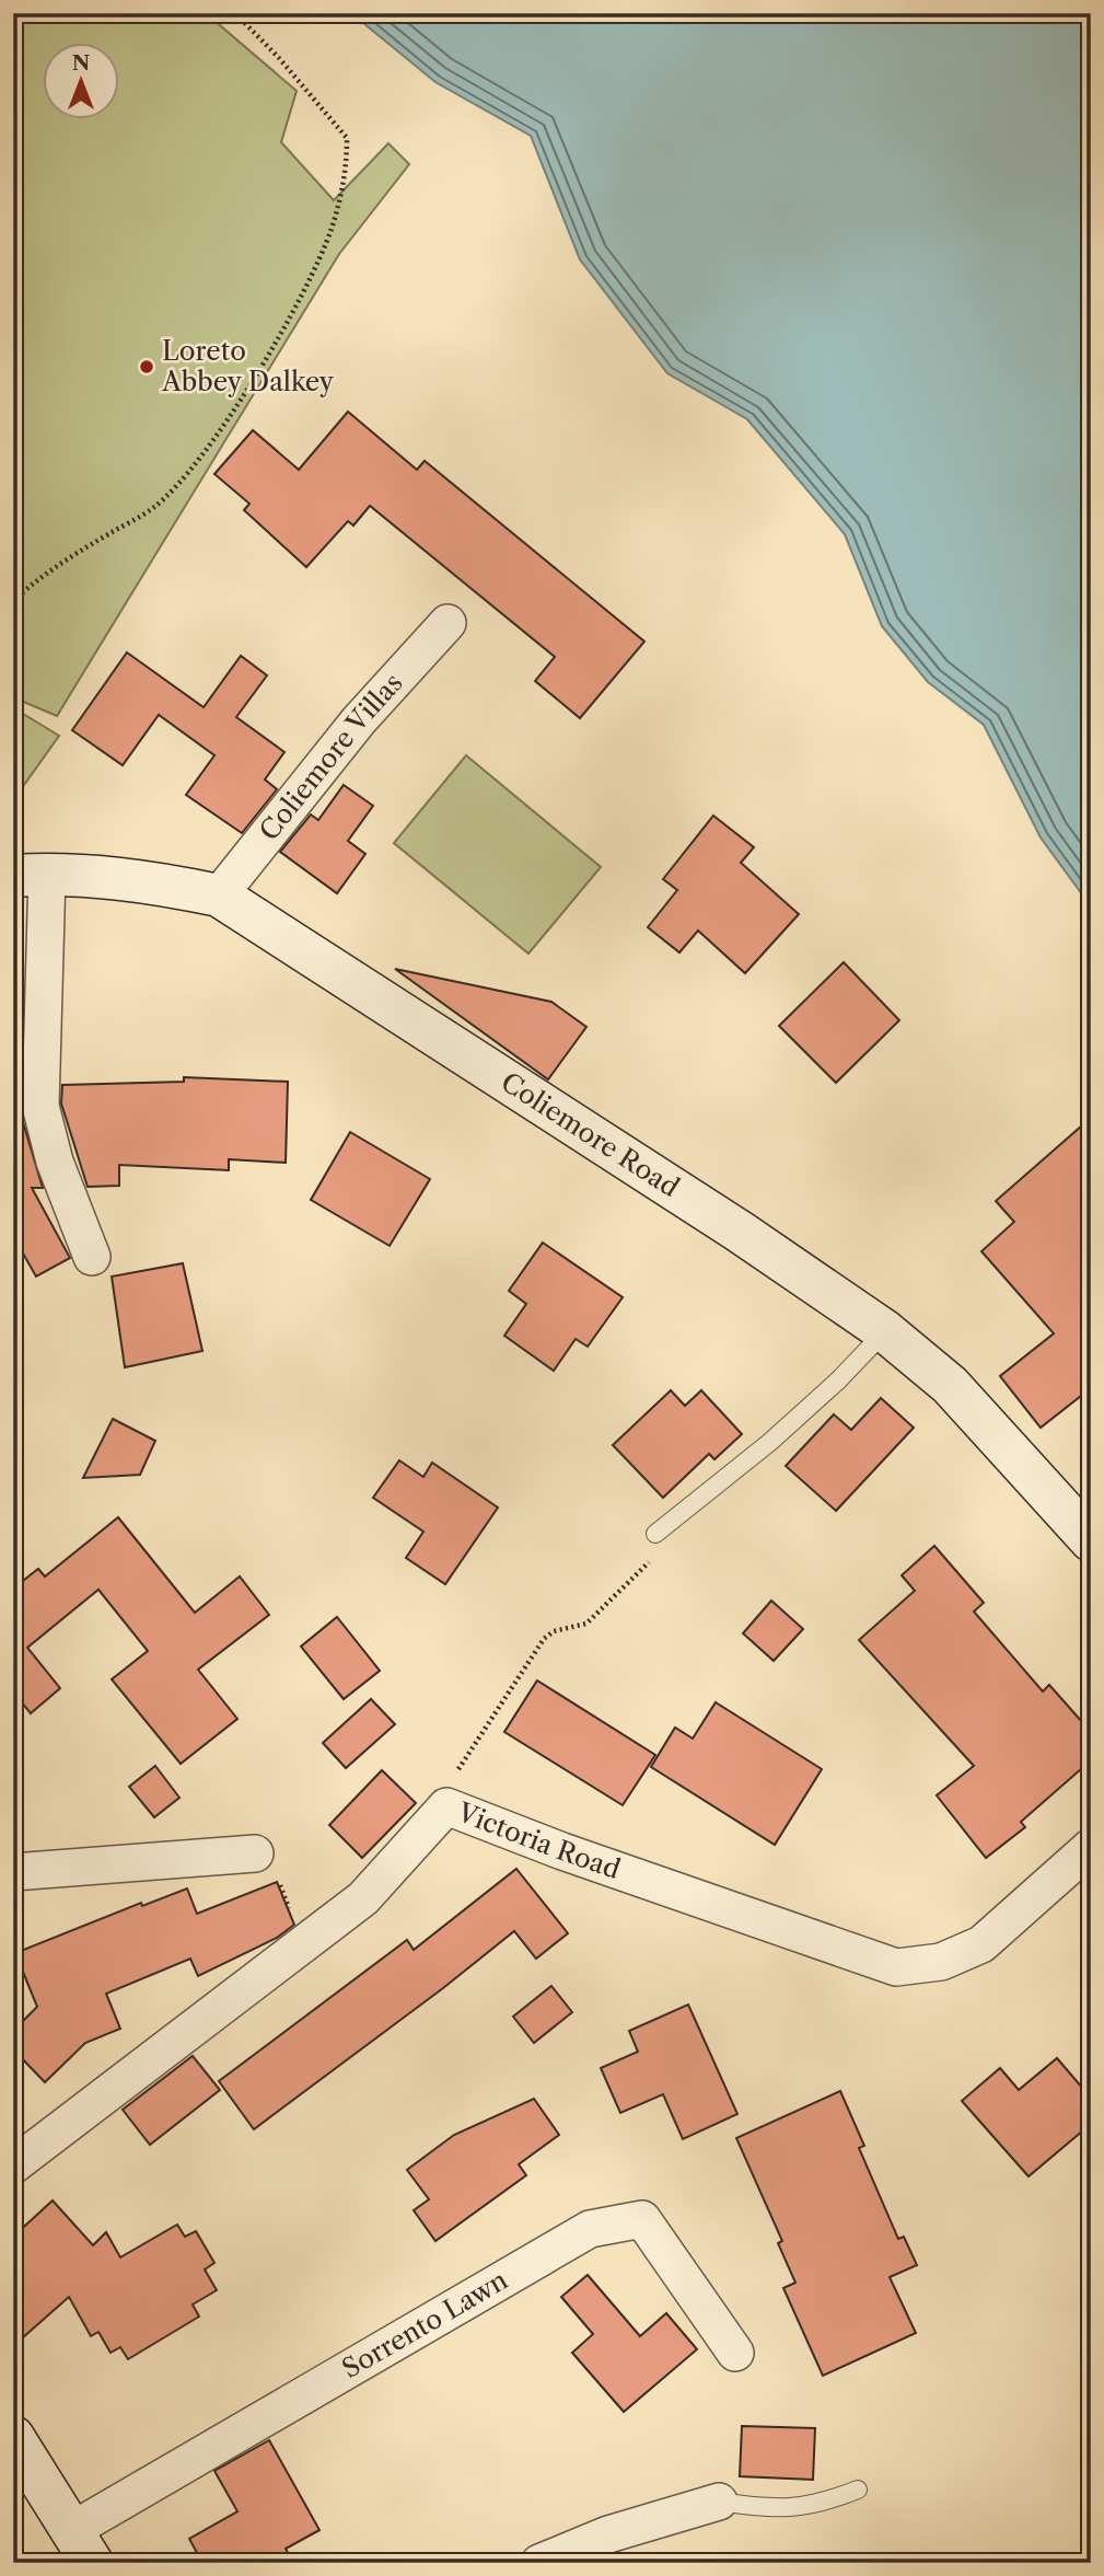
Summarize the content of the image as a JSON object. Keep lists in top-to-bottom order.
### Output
{
  "streets": {
    "street": [
      "Coliemore Villas",
      "Coliemore Road",
      "Victoria Road",
      "Sorrento Lawn"
    ]
  },
  "crossings": [
    ["Coliemore Villas", "Coliemore Road"]
  ],
  "places": ["Loreto Abbey Dalkey"],
  "north": "top"
}
